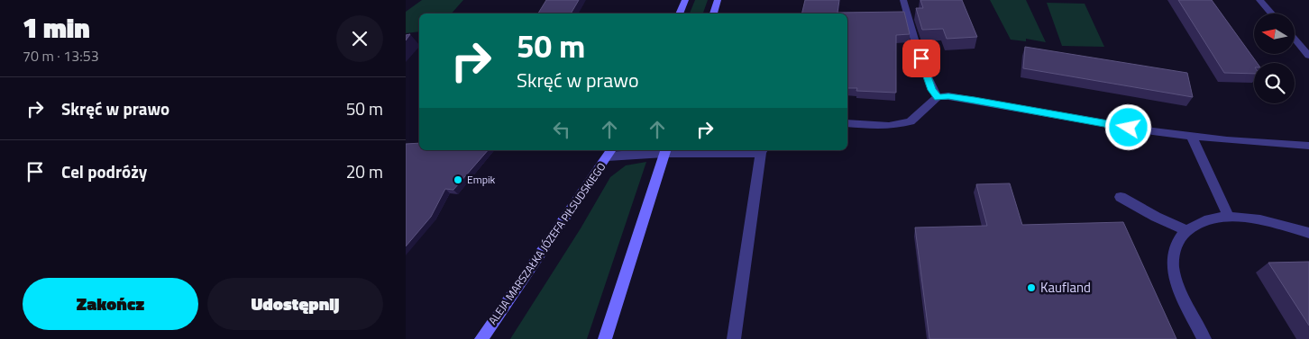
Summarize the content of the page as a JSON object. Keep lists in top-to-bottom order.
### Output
{
  "streets": {
    "street": ["ALEJA MARSZAŁKA JÓZEFA PIŁSUDSKIEGO"]
  },
  "places": ["Empik", "Kaufland"],
  "north": "left",
  "page": {
    "heading": ["1 min", "70 m · 13:53"],
    "turn": ["50 m", "Skręć w prawo"],
    "list": [
      {
        "name": "Skręć w prawo",
        "value": "50 m"
      },
      {
        "name": "Cel podróży",
        "value": "20 m"
      }
    ],
    "buttons": ["Zakończ", "Udostępnij"]
  }
}
